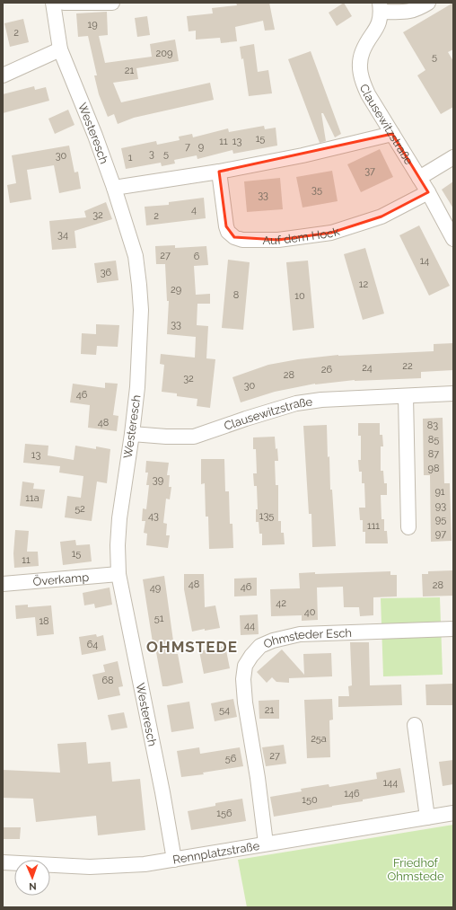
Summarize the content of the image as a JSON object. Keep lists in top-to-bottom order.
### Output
{
  "streets": {
    "street": [
      "Clausewitzstraße",
      "Westeresch",
      "Auf dem Hock",
      "Överkamp",
      "Ohmsteder Esch",
      "Rennplatzstraße"
    ]
  },
  "crossings": [
    ["Clausewitzstraße", "Westeresch"],
    ["Clausewitzstraße", "Auf dem Hock"],
    ["Westeresch", "Överkamp"],
    ["Westeresch", "Rennplatzstraße"],
    ["Ohmsteder Esch", "Rennplatzstraße"]
  ],
  "districts": ["OHMSTEDE"],
  "parks": ["Friedhof Ohmstede"],
  "house_numbers": [
    "19",
    "2",
    "209",
    "5",
    "21",
    "15",
    "11",
    "13",
    "7",
    "9",
    "3",
    "5",
    "30",
    "1",
    "37",
    "35",
    "33",
    "4",
    "32",
    "2",
    "34",
    "27",
    "6",
    "14",
    "36",
    "12",
    "29",
    "8",
    "10",
    "33",
    "22",
    "24",
    "26",
    "28",
    "32",
    "30",
    "46",
    "48",
    "83",
    "85",
    "87",
    "13",
    "98",
    "39",
    "91",
    "11a",
    "93",
    "52",
    "43",
    "135",
    "95",
    "111",
    "97",
    "15",
    "11",
    "48",
    "28",
    "46",
    "49",
    "42",
    "40",
    "51",
    "18",
    "44",
    "64",
    "68",
    "54",
    "21",
    "25a",
    "27",
    "56",
    "144",
    "146",
    "150",
    "156"
  ],
  "north": "bottom"
}
